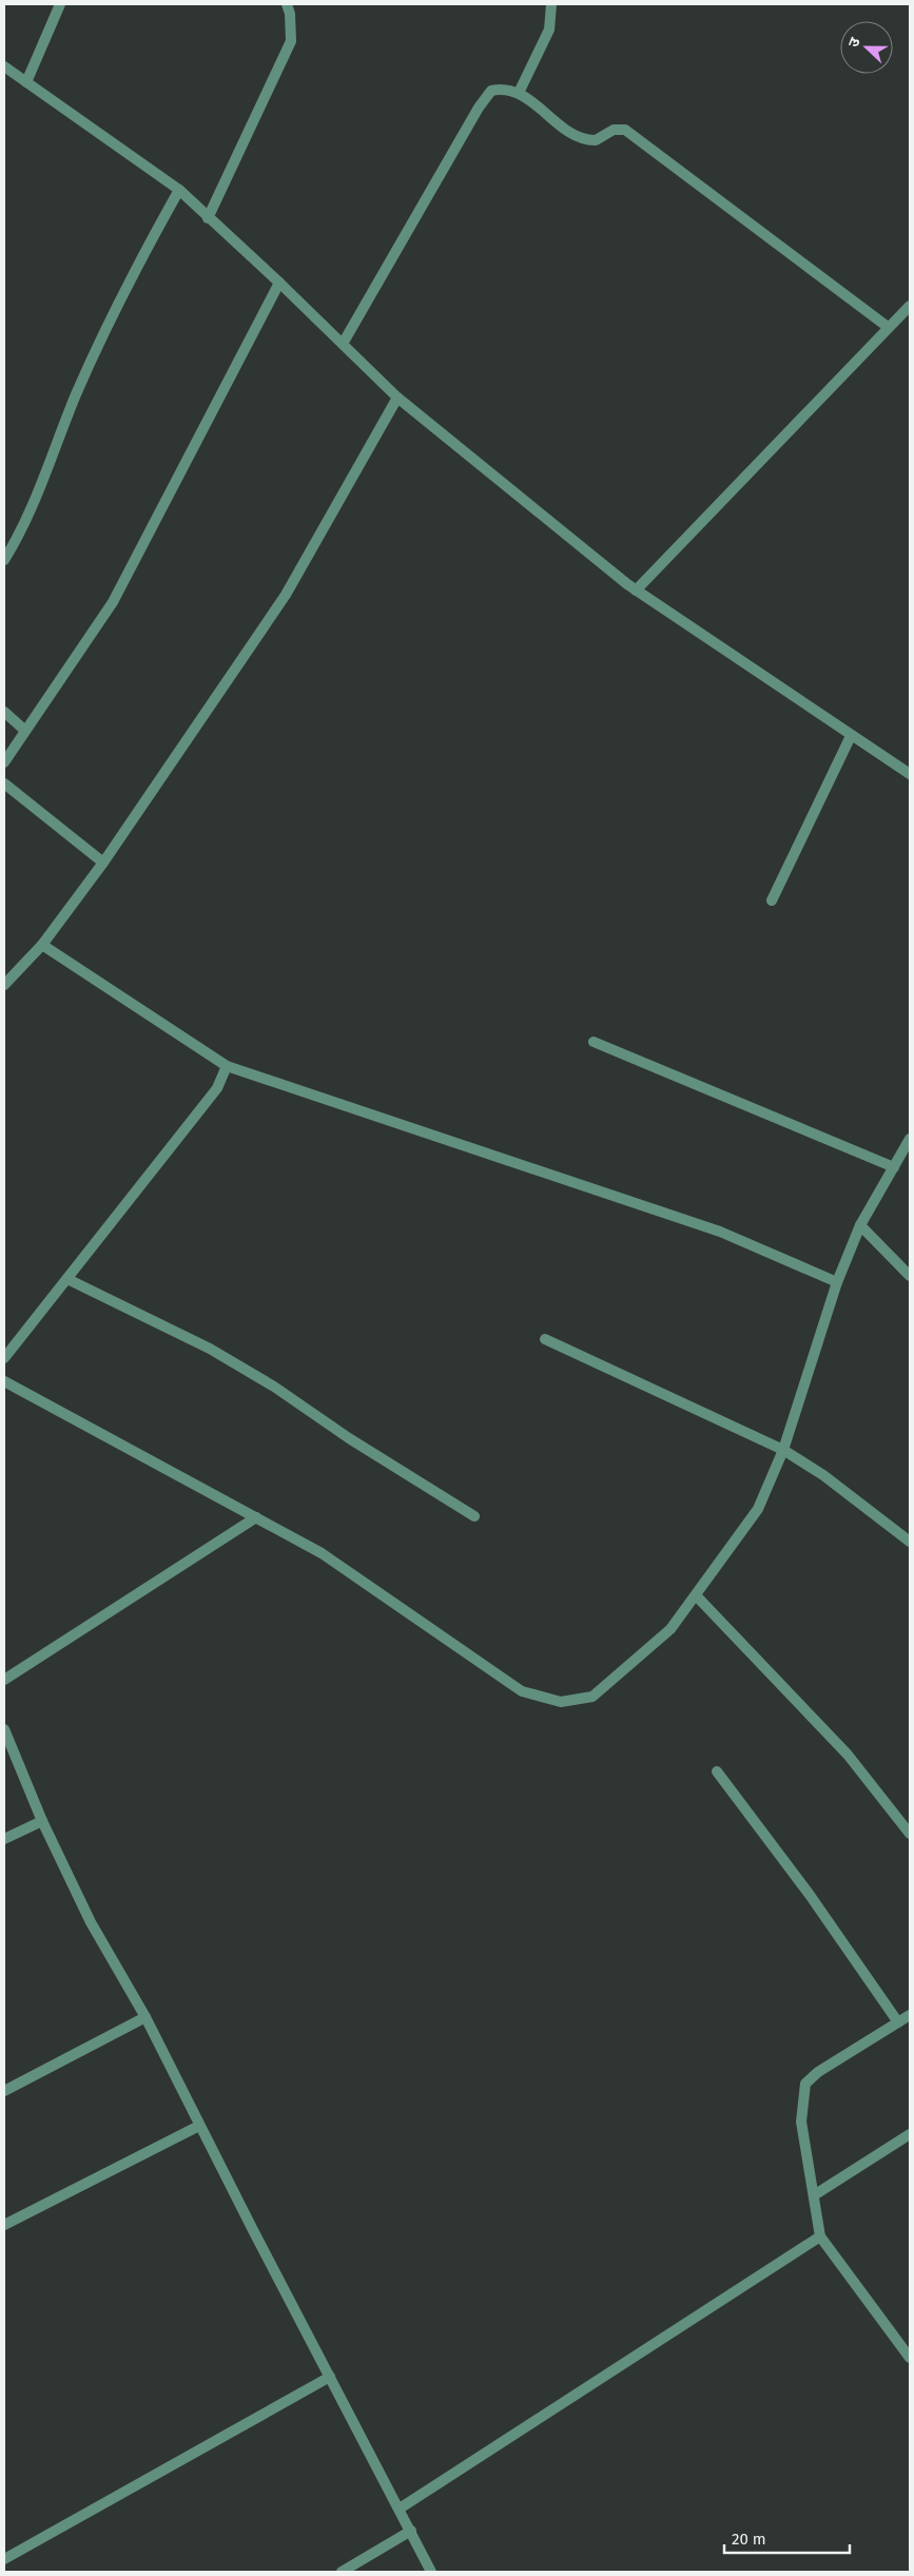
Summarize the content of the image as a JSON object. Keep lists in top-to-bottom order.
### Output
{
  "scale_bar": "20 m",
  "north": "left"
}
